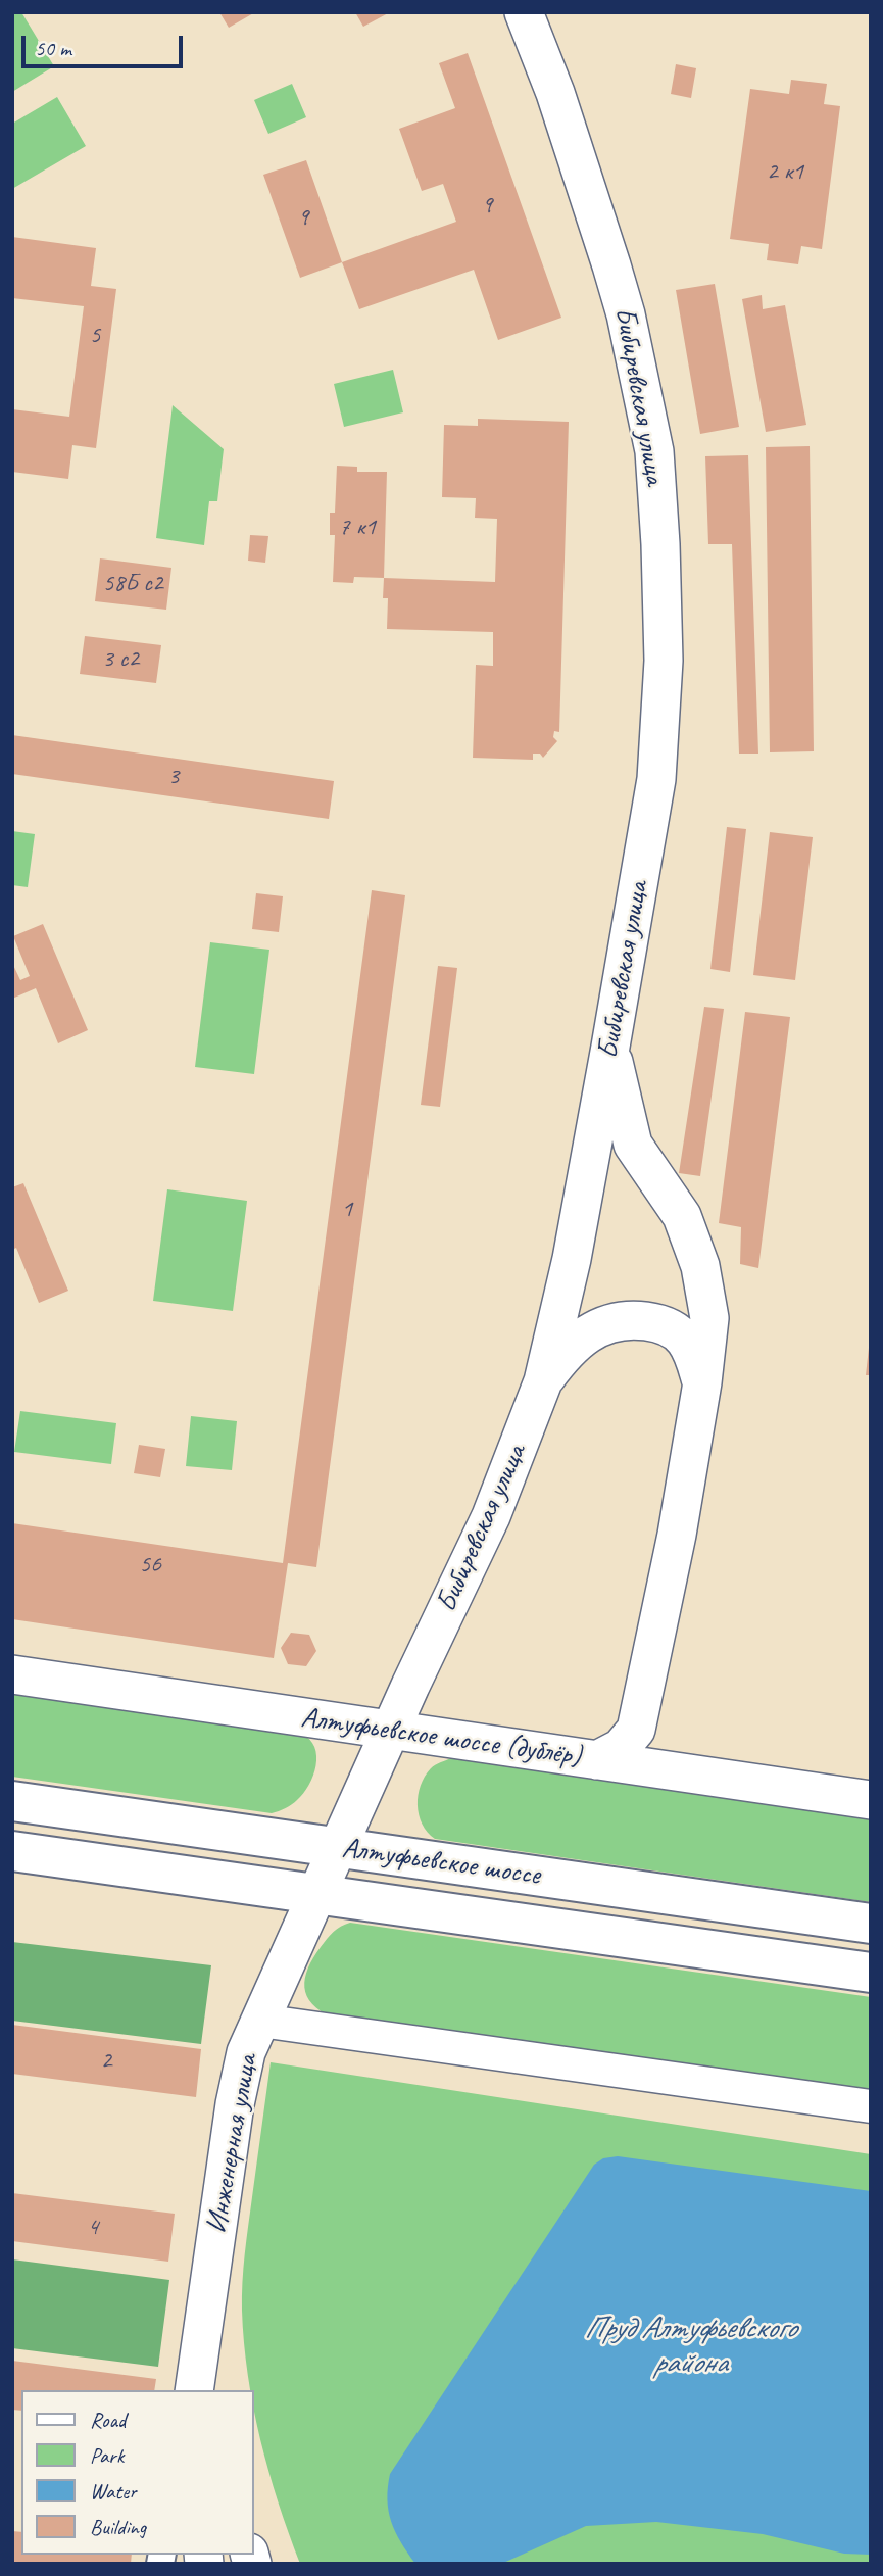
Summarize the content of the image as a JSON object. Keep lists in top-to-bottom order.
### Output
{
  "streets": {
    "main road": [
      "Бибиревская улица",
      "Алтуфьевское шоссе (дублёр)",
      "Алтуфьевское шоссе",
      "Инженерная улица"
    ]
  },
  "crossings": [
    ["Бибиревская улица", "Алтуфьевское шоссе (дублёр)"],
    ["Бибиревская улица", "Алтуфьевское шоссе"],
    ["Бибиревская улица", "Инженерная улица"],
    ["Алтуфьевское шоссе", "Инженерная улица"]
  ],
  "water": ["Пруд Алтуфьевского района"],
  "house_numbers": [
    "2 к1",
    "9",
    "9",
    "5",
    "7 к1",
    "58Б с2",
    "3 с2",
    "3",
    "1",
    "56",
    "2",
    "4"
  ],
  "legend": [
    "Road",
    "Park",
    "Water",
    "Building"
  ],
  "scale_bar": "50 m"
}
